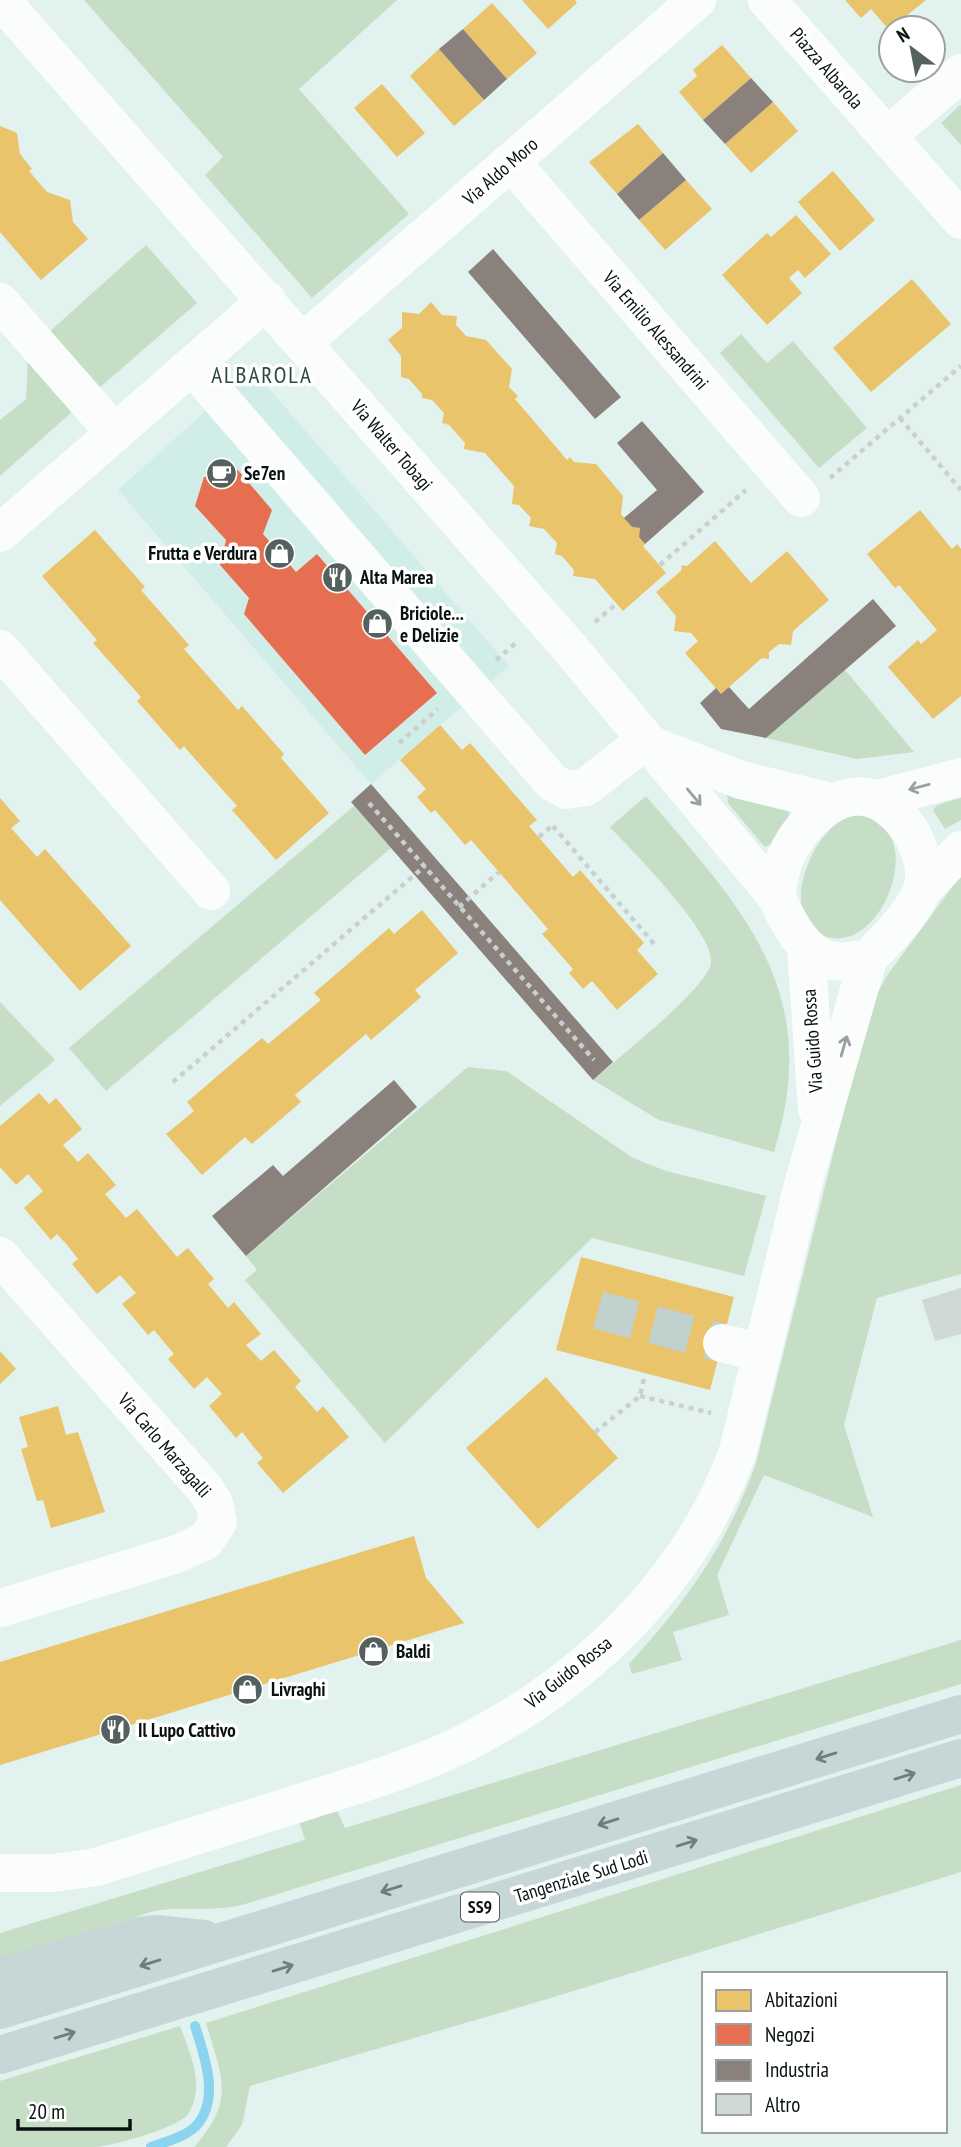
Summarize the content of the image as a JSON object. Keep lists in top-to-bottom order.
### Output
{
  "streets": {
    "highway": ["Tangenziale Sud Lodi", "SS9"],
    "street": [
      "Piazza Albarola",
      "Via Aldo Moro",
      "Via Emilio Alessandrini",
      "Via Walter Tobagi",
      "Via Guido Rossa",
      "Via Carlo Marzagalli"
    ]
  },
  "crossings": [
    ["Via Aldo Moro", "Via Emilio Alessandrini"],
    ["Via Aldo Moro", "Via Walter Tobagi"],
    ["Via Walter Tobagi", "Via Guido Rossa"]
  ],
  "districts": ["ALBAROLA"],
  "places": {
    "cafe": ["Se7en"],
    "shop": [
      "Frutta e Verdura",
      "Briciole... e Delizie",
      "Baldi",
      "Livraghi"
    ],
    "restaurant": ["Alta Marea", "Il Lupo Cattivo"]
  },
  "legend": [
    "Abitazioni",
    "Negozi",
    "Industria",
    "Altro"
  ],
  "scale_bar": "20 m",
  "north": "top left"
}
